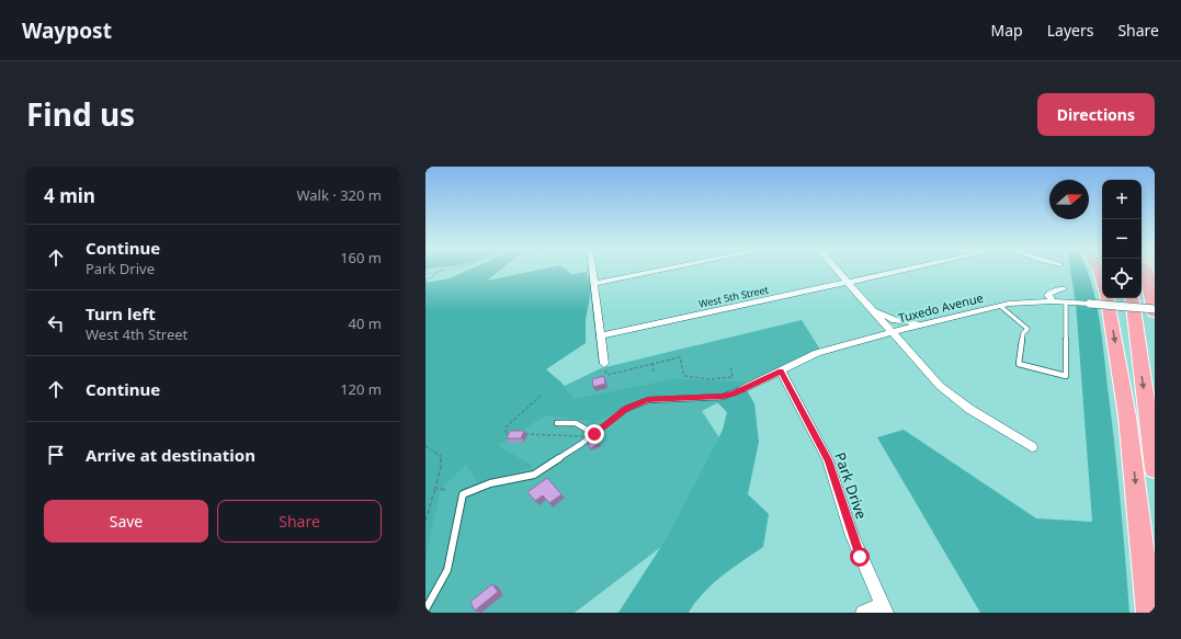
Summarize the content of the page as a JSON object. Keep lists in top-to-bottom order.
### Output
{
  "streets": {
    "street": ["West 5th Street", "Tuxedo Avenue", "Park Drive"]
  },
  "crossings": [
    ["West 5th Street", "Tuxedo Avenue"]
  ],
  "north": "right",
  "page": {
    "header": "Waypost",
    "nav": ["Map", "Layers", "Share"],
    "title": "Find us",
    "buttons": [
      "Directions",
      ["Save", "Share"]
    ],
    "heading": ["4 min", "Walk · 320 m"],
    "map_buttons": ["+", "−"],
    "list": [
      ["Continue", "Park Drive", "160 m"],
      ["Turn left", "West 4th Street", "40 m"],
      ["Continue", "120 m"],
      "Arrive at destination"
    ]
  }
}
